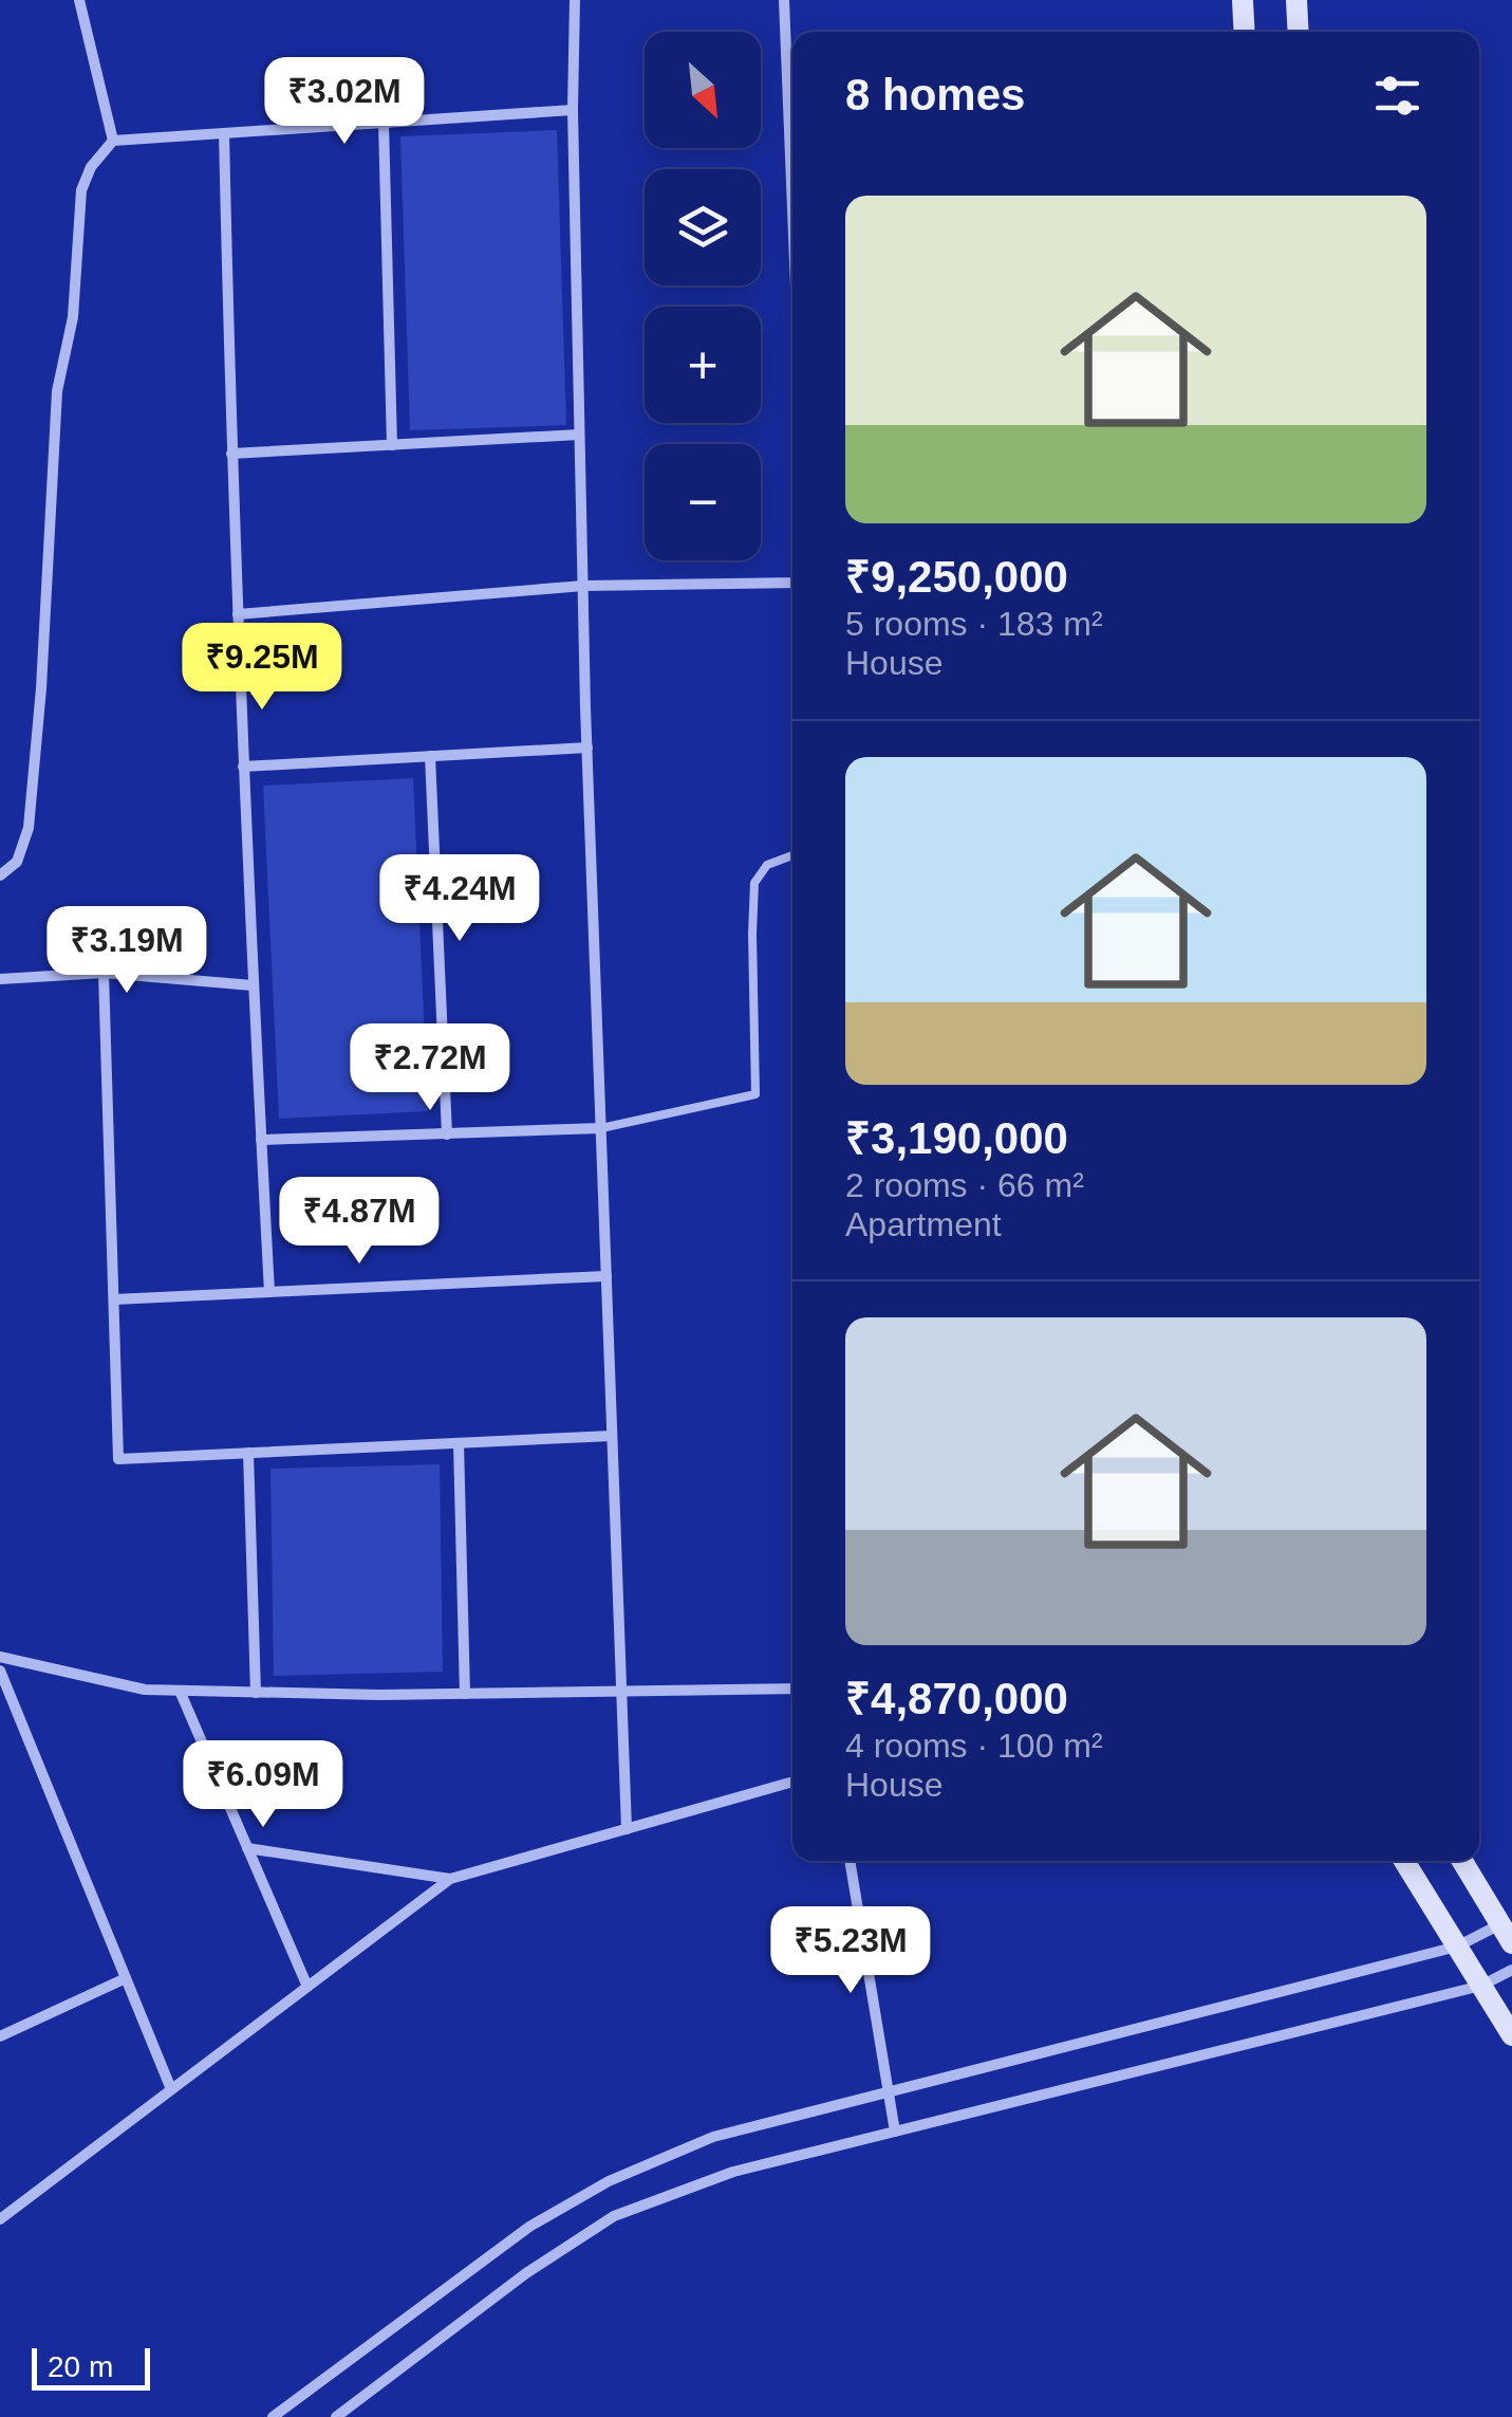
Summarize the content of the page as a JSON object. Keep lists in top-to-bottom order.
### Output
{
  "scale_bar": "20 m",
  "north": "bottom right",
  "page": {
    "map_buttons": ["+", "−"],
    "heading": "8 homes",
    "price": [
      "₹3.02M",
      "₹9.25M",
      "₹4.24M",
      "₹3.19M",
      "₹2.72M",
      "₹4.87M",
      "₹6.09M",
      "₹5.23M"
    ],
    "list": [
      {
        "name": "₹9,250,000",
        "note": "5 rooms · 183 m² · House"
      },
      {
        "name": "₹3,190,000",
        "note": "2 rooms · 66 m² · Apartment"
      },
      {
        "name": "₹4,870,000",
        "note": "4 rooms · 100 m² · House"
      }
    ],
    "scale": "20 m"
  }
}
